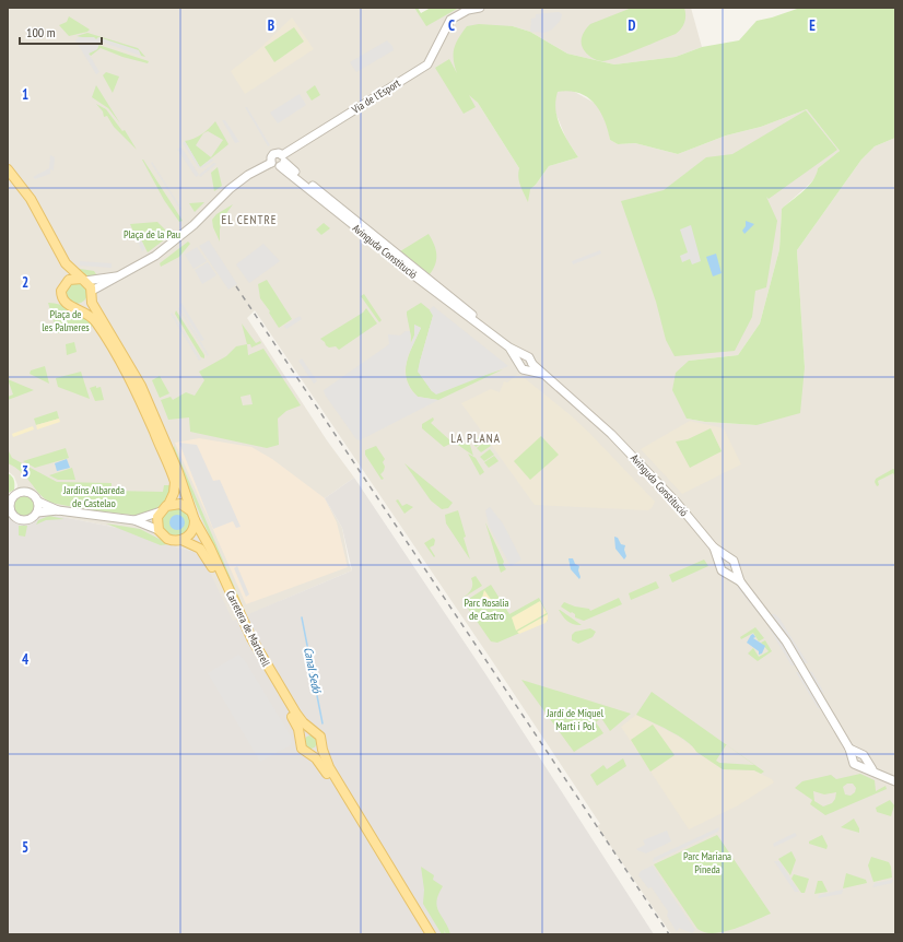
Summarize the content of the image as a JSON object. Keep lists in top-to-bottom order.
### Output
{
  "streets": {
    "main road": ["Carretera de Martorell"],
    "street": ["Via de l'Esport", "Avinguda Constitució"]
  },
  "crossings": [
    ["Via de l'Esport", "Avinguda Constitució"],
    ["Via de l'Esport", "Carretera de Martorell"]
  ],
  "districts": ["EL CENTRE", "LA PLANA"],
  "water": ["Canal Sedó"],
  "parks": [
    "Plaça de la Pau",
    "Plaça de les Palmeres",
    "Jardins Albareda de Castelao",
    "Parc Rosalia de Castro",
    "Jardí de Miquel Martí i Pol",
    "Parc Mariana Pineda"
  ],
  "scale_bar": "100 m",
  "grid": {
    "columns": [
      "B",
      "C",
      "D",
      "E"
    ],
    "rows": [
      "1",
      "2",
      "3",
      "4",
      "5"
    ]
  }
}
